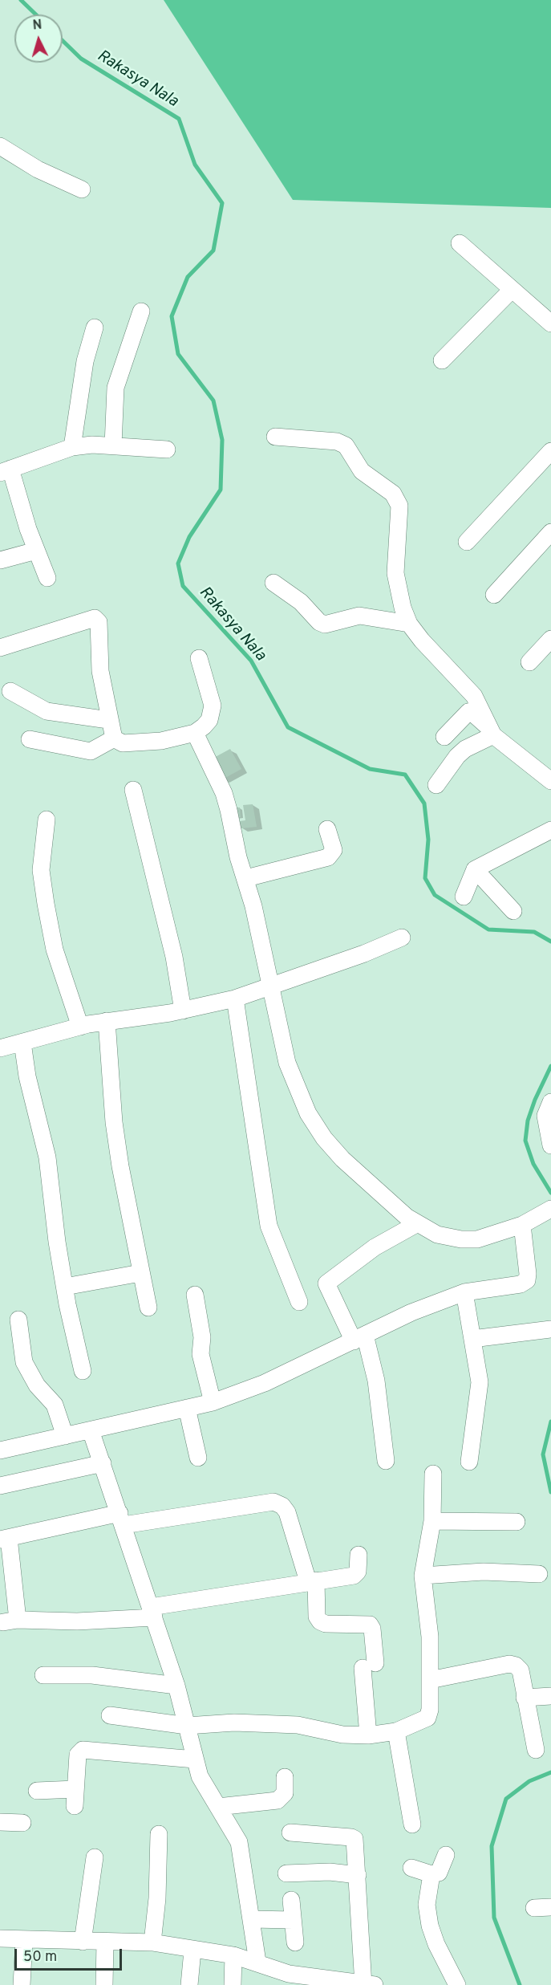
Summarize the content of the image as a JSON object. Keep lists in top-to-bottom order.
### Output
{
  "water": ["Rakasya Nala"],
  "scale_bar": "50 m",
  "north": "top"
}
